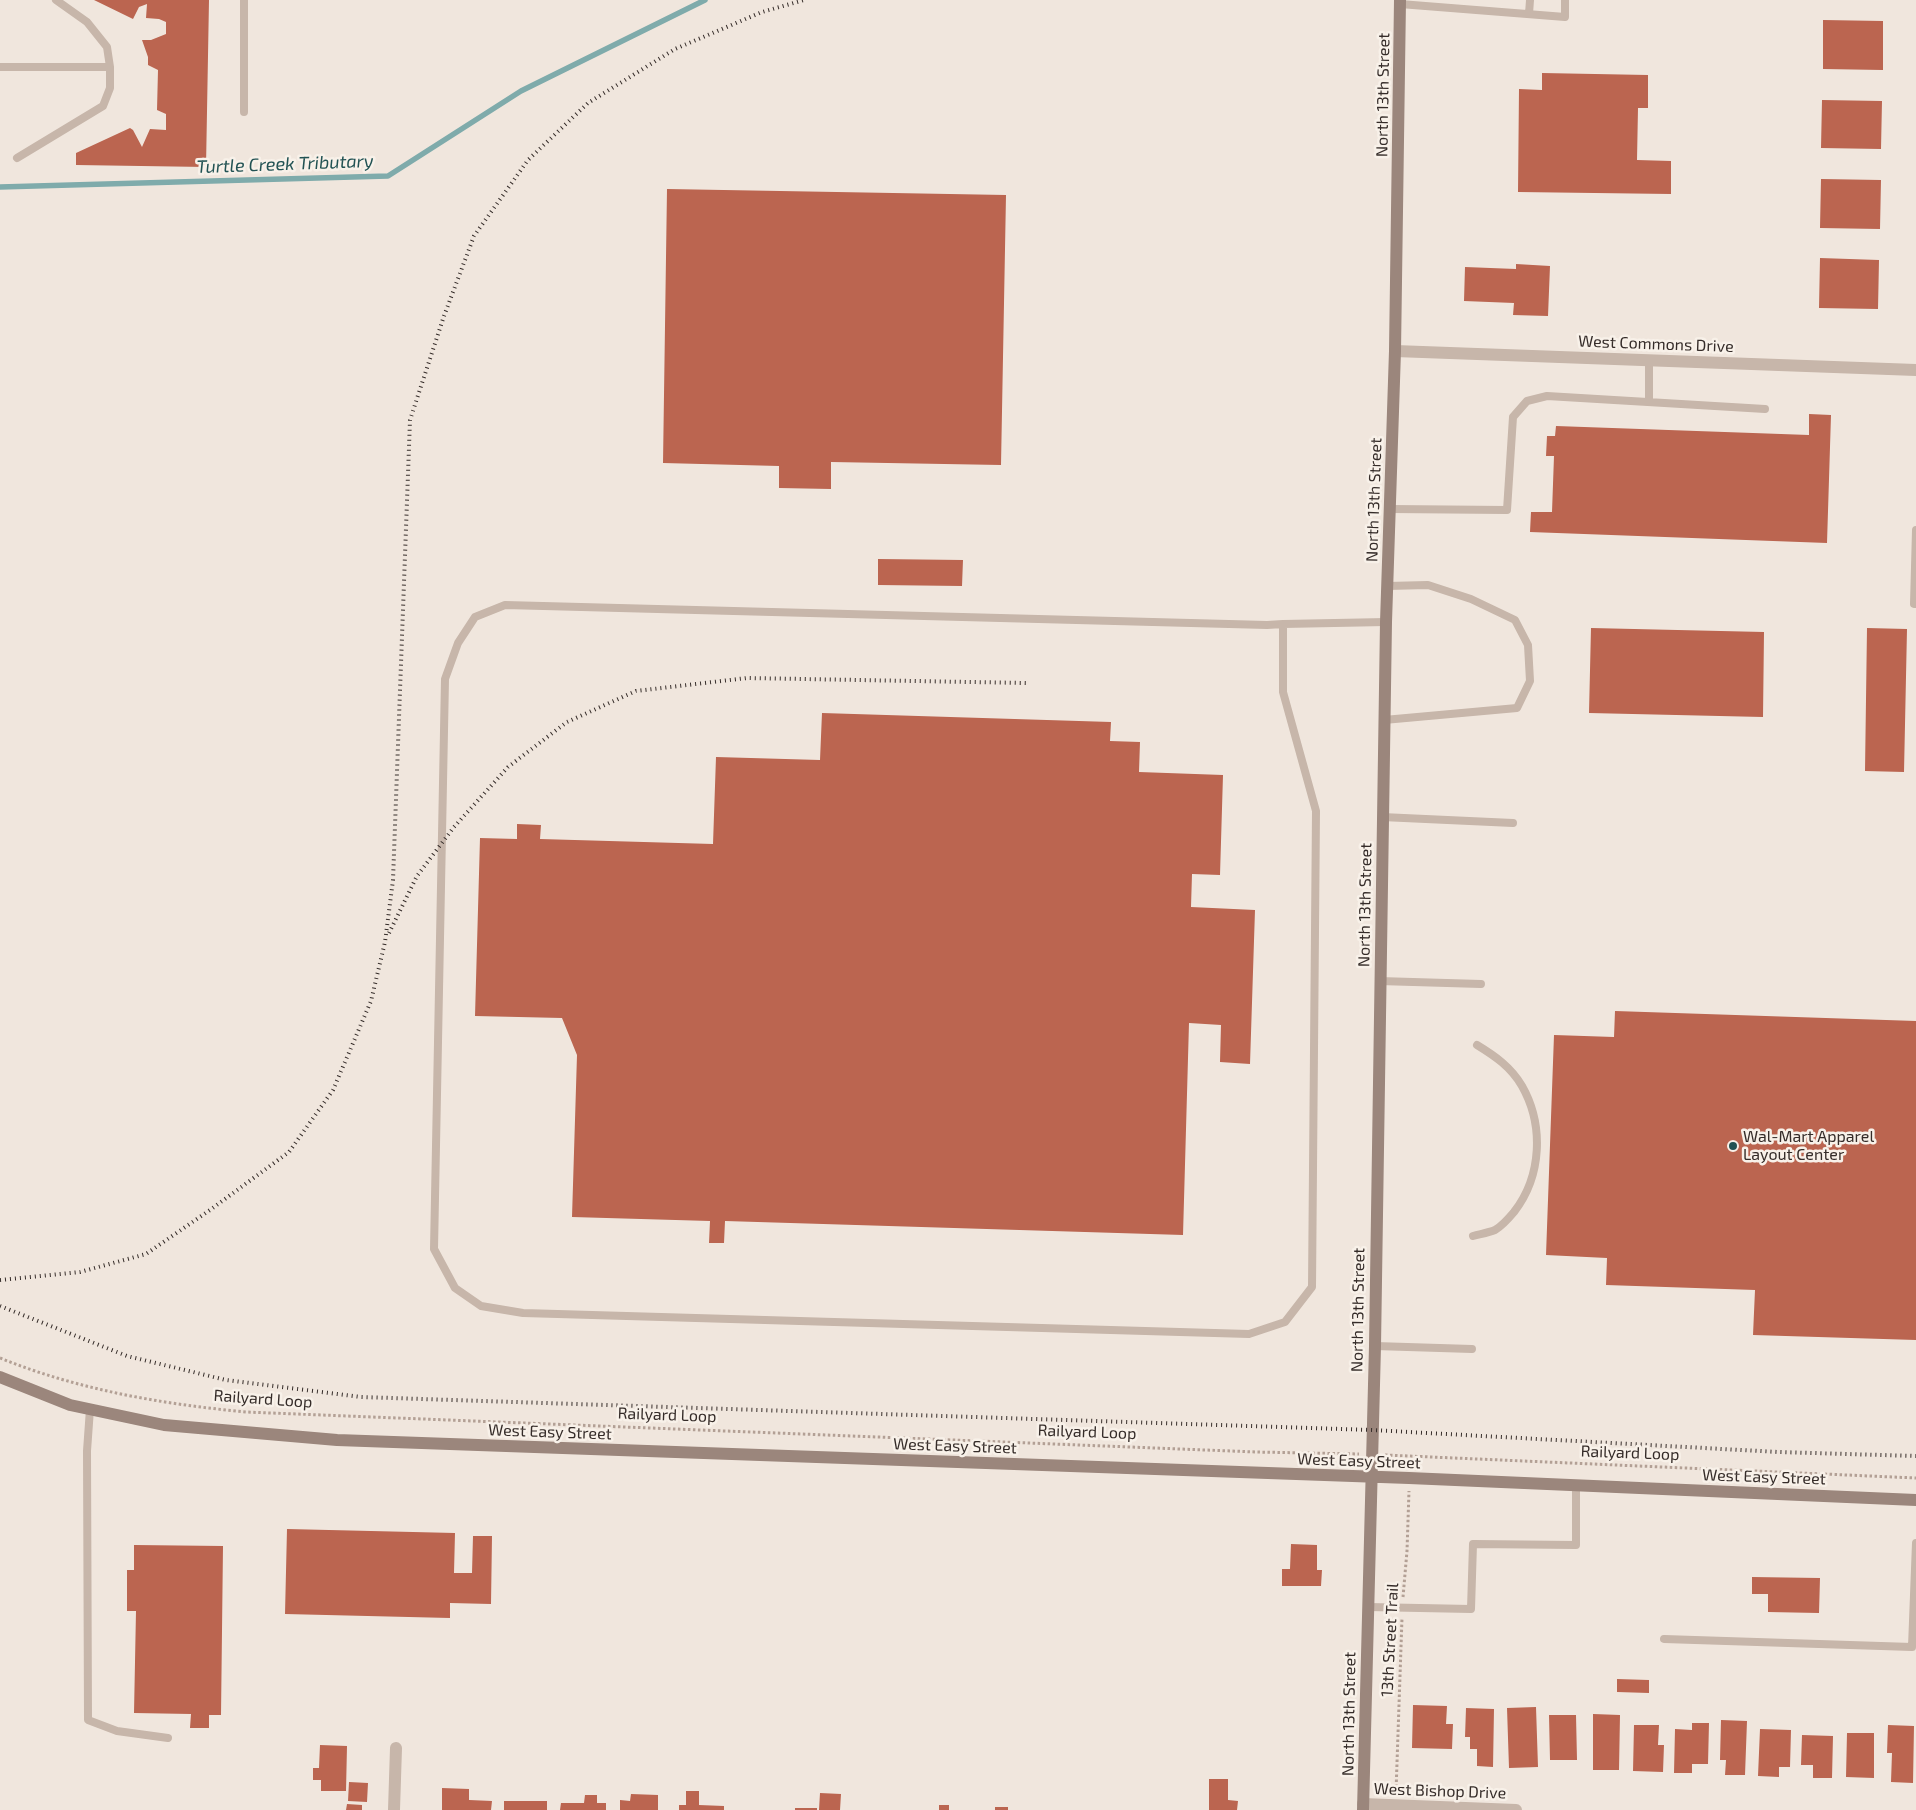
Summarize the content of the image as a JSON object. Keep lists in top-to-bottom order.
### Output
{
  "streets": {
    "street": [
      "North 13th Street",
      "West Commons Drive",
      "West Easy Street",
      "West Bishop Drive"
    ],
    "path": ["Railyard Loop", "13th Street Trail"]
  },
  "crossings": [
    ["North 13th Street", "West Commons Drive"],
    ["North 13th Street", "West Easy Street"],
    ["North 13th Street", "West Bishop Drive"]
  ],
  "water": ["Turtle Creek Tributary"],
  "places": ["Wal-Mart Apparel Layout Center"]
}
